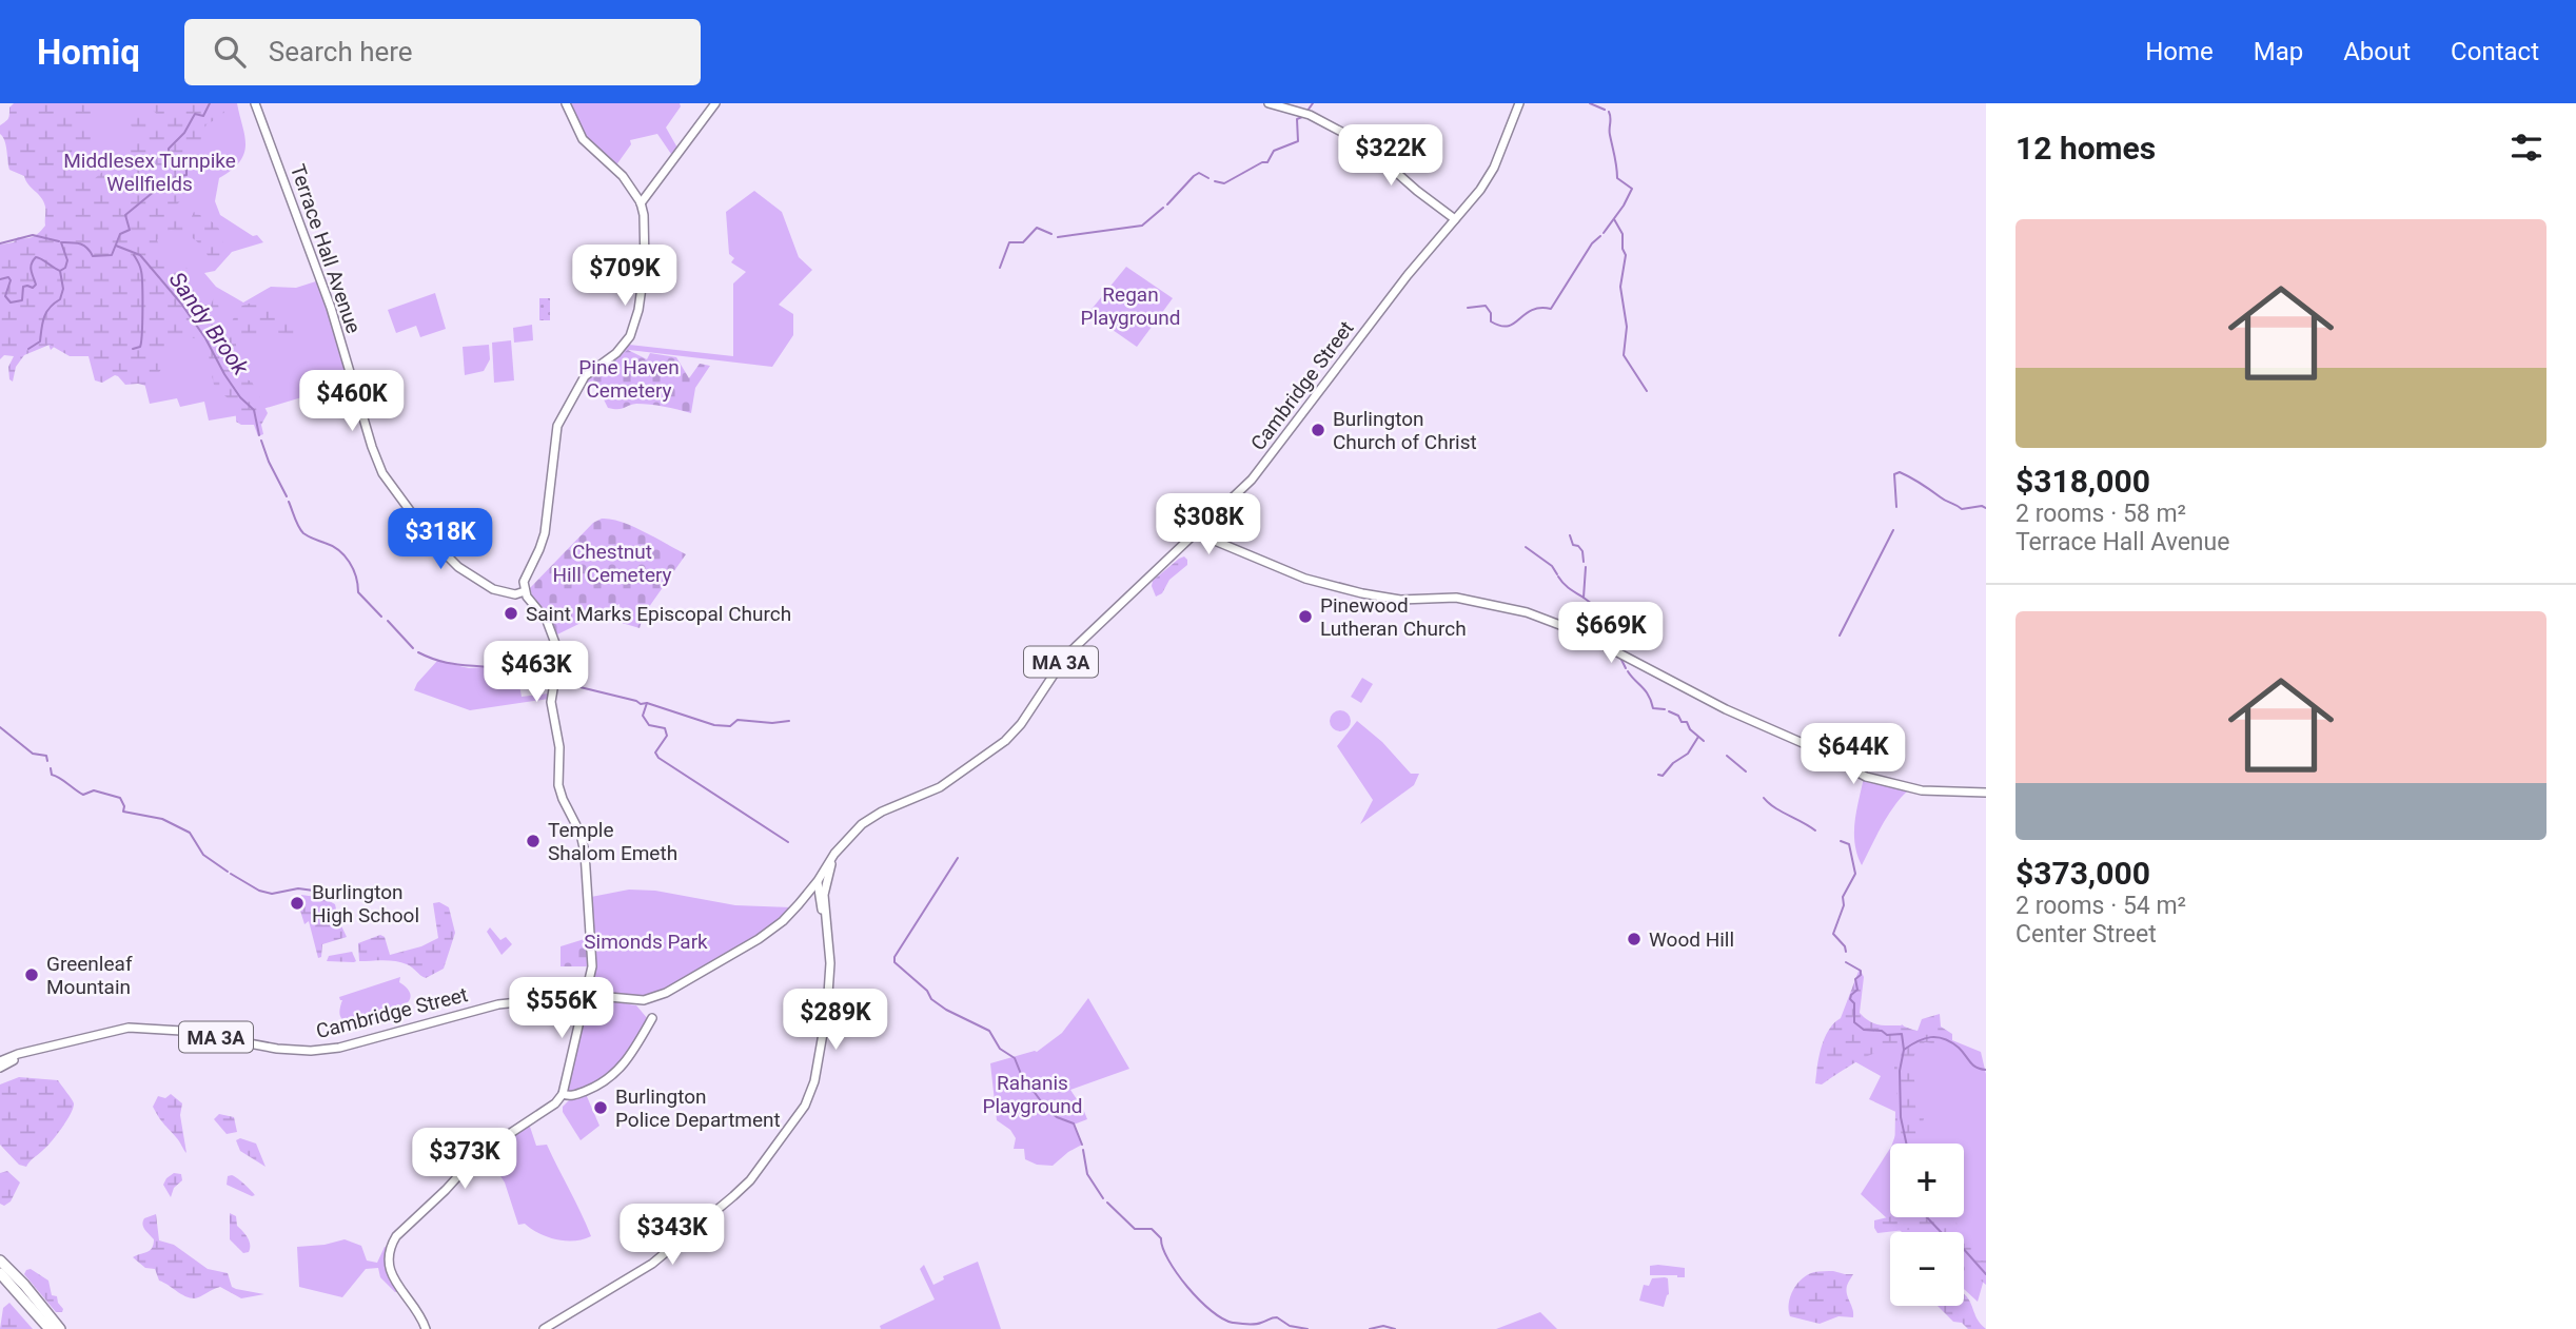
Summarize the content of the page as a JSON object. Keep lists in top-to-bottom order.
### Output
{
  "streets": {
    "main road": ["Terrace Hall Avenue", "Cambridge Street", "MA 3A"]
  },
  "water": ["Sandy Brook"],
  "parks": [
    "Middlesex Turnpike Wellfields",
    "Regan Playground",
    "Pine Haven Cemetery",
    "Chestnut Hill Cemetery",
    "Simonds Park",
    "Rahanis Playground"
  ],
  "places": [
    "Burlington Church of Christ",
    "Saint Marks Episcopal Church",
    "Pinewood Lutheran Church",
    "Temple Shalom Emeth",
    "Burlington High School",
    "Wood Hill",
    "Greenleaf Mountain",
    "Burlington Police Department"
  ],
  "page": {
    "header": "Homiq",
    "search": "Search here",
    "nav": [
      "Home",
      "Map",
      "About",
      "Contact"
    ],
    "heading": "12 homes",
    "price": [
      "$322K",
      "$709K",
      "$460K",
      "$308K",
      "$318K",
      "$669K",
      "$463K",
      "$644K",
      "$556K",
      "$289K",
      "$373K",
      "$343K"
    ],
    "list": [
      {
        "name": "$318,000",
        "note": "2 rooms · 58 m² · Terrace Hall Avenue"
      },
      {
        "name": "$373,000",
        "note": "2 rooms · 54 m² · Center Street"
      }
    ],
    "map_buttons": ["+", "−"]
  }
}
